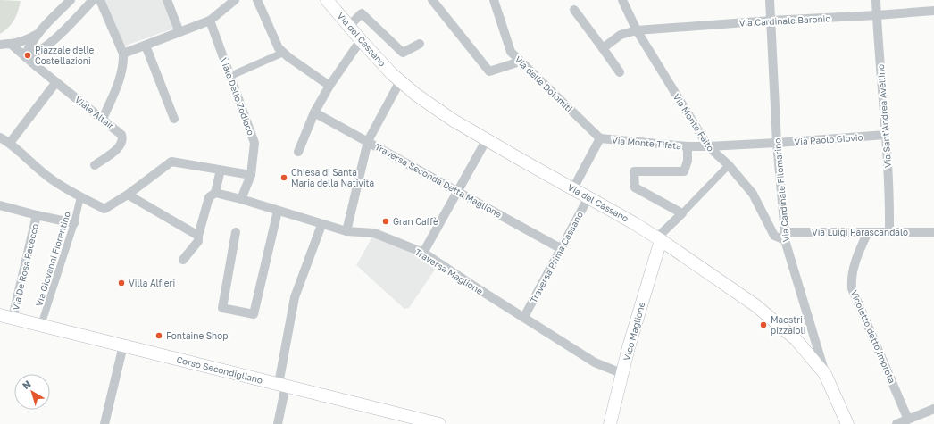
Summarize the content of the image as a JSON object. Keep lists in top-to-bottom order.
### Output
{
  "streets": {
    "main road": ["Via del Cassano", "Vico Maglione", "Corso Secondigliano"],
    "street": [
      "Via Cardinale Baronio",
      "Via delle Dolomiti",
      "Viale Dello Zodiaco",
      "Viale Altair",
      "Via Sant'Andrea Avellino",
      "Via Monte Faito",
      "Via Paolo Giovio",
      "Via Monte Tifata",
      "Traversa Seconda Detta Maglione",
      "Via Cardinale Filomarino",
      "Via Luigi Parascandalo",
      "Traversa Prima Cassano",
      "Via Giovanni Fiorentino",
      "Via De Rosa Pacecco",
      "Traversa Maglione",
      "Vicoletto detto Improta"
    ]
  },
  "crossings": [
    ["Via Cardinale Baronio", "Via Sant'Andrea Avellino"],
    ["Via Cardinale Baronio", "Via Monte Faito"],
    ["Via Cardinale Baronio", "Via Cardinale Filomarino"],
    ["Via del Cassano", "Via Monte Tifata"],
    ["Via del Cassano", "Via Cardinale Filomarino"],
    ["Via del Cassano", "Traversa Prima Cassano"],
    ["Via del Cassano", "Vico Maglione"],
    ["Via delle Dolomiti", "Via Monte Tifata"],
    ["Viale Dello Zodiaco", "Traversa Maglione"],
    ["Via Sant'Andrea Avellino", "Via Paolo Giovio"],
    ["Via Sant'Andrea Avellino", "Via Luigi Parascandalo"],
    ["Via Monte Faito", "Via Paolo Giovio"],
    ["Via Monte Faito", "Via Monte Tifata"],
    ["Via Monte Faito", "Via Cardinale Filomarino"],
    ["Via Monte Faito", "Via Luigi Parascandalo"],
    ["Via Paolo Giovio", "Via Monte Tifata"],
    ["Via Paolo Giovio", "Via Cardinale Filomarino"],
    ["Traversa Seconda Detta Maglione", "Traversa Prima Cassano"],
    ["Via Cardinale Filomarino", "Via Luigi Parascandalo"],
    ["Via Luigi Parascandalo", "Vicoletto detto Improta"],
    ["Traversa Prima Cassano", "Traversa Maglione"],
    ["Via Giovanni Fiorentino", "Corso Secondigliano"],
    ["Via De Rosa Pacecco", "Corso Secondigliano"],
    ["Traversa Maglione", "Vico Maglione"]
  ],
  "places": [
    "Piazzale delle Costellazioni",
    "Chiesa di Santa Maria della Natività",
    "Gran Caffè",
    "Villa Alfieri",
    "Maestri pizzaioli",
    "Fontaine Shop"
  ],
  "north": "top left"
}
